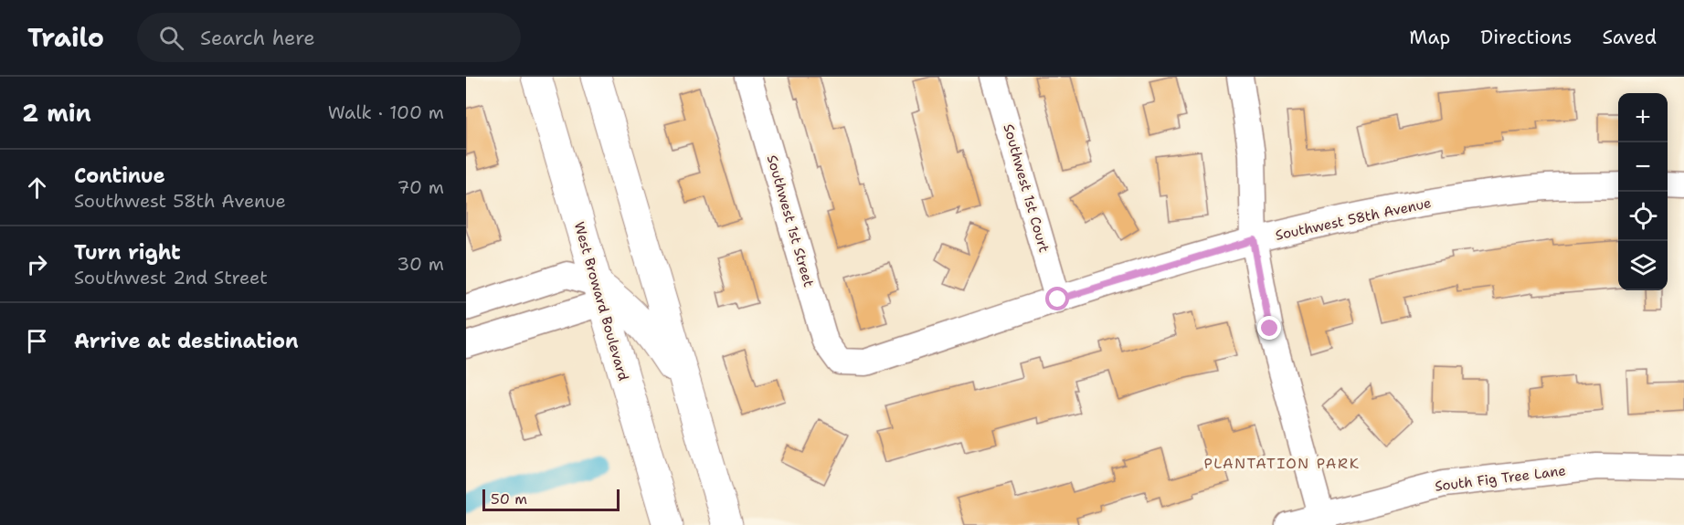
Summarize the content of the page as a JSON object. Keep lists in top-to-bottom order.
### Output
{
  "streets": {
    "main road": ["West Broward Boulevard"],
    "street": [
      "Southwest 1st Court",
      "Southwest 58th Avenue",
      "Southwest 1st Street",
      "South Fig Tree Lane"
    ]
  },
  "crossings": [
    ["Southwest 1st Court", "Southwest 58th Avenue"],
    ["Southwest 58th Avenue", "Southwest 1st Street"]
  ],
  "districts": ["PLANTATION PARK"],
  "scale_bar": "50 m",
  "page": {
    "header": "Trailo",
    "search": "Search here",
    "nav": ["Map", "Directions", "Saved"],
    "heading": ["2 min", "Walk · 100 m"],
    "map_buttons": ["+", "−"],
    "list": [
      ["Continue", "Southwest 58th Avenue", "70 m"],
      ["Turn right", "Southwest 2nd Street", "30 m"],
      "Arrive at destination"
    ],
    "scale": "50 m"
  }
}
